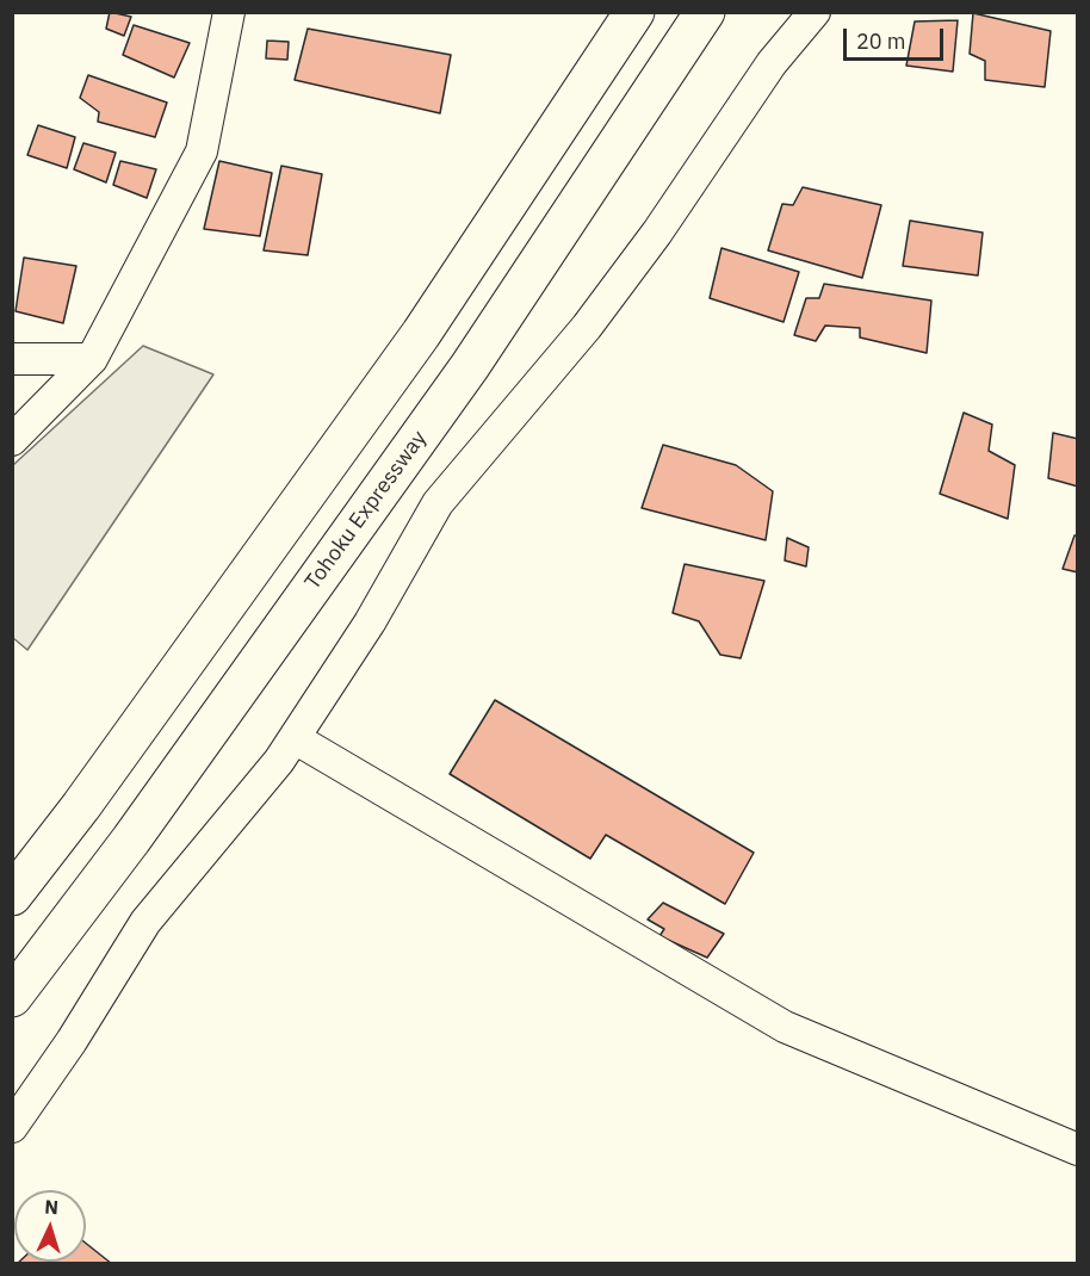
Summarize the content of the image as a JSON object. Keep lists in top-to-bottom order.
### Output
{
  "streets": {
    "highway": ["Tohoku Expressway"]
  },
  "scale_bar": "20 m",
  "north": "top"
}
